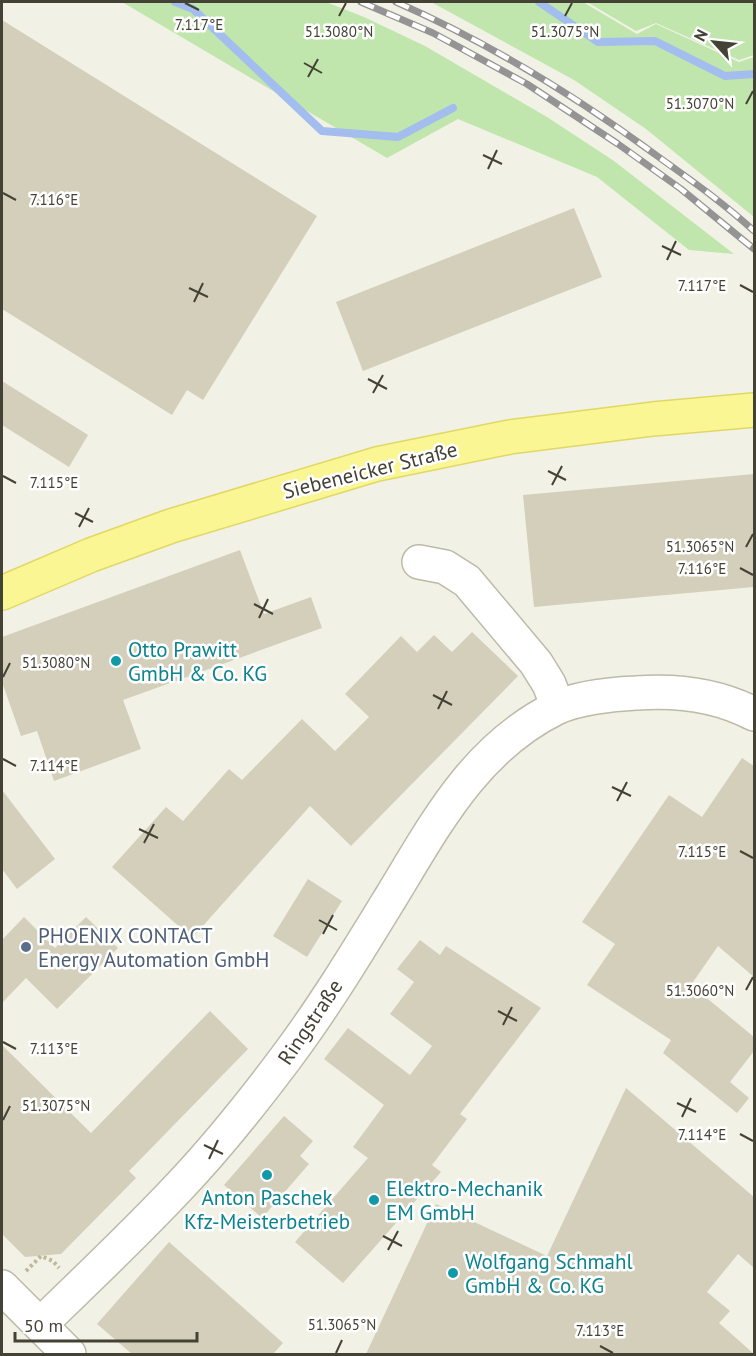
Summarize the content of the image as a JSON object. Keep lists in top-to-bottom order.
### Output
{
  "streets": {
    "main road": ["Siebeneicker Straße"],
    "street": ["Ringstraße"]
  },
  "places": [
    "Otto Prawitt GmbH & Co. KG",
    "PHOENIX CONTACT Energy Automation GmbH",
    "Anton Paschek Kfz-Meisterbetrieb",
    "Elektro-Mechanik EM GmbH",
    "Wolfgang Schmahl GmbH & Co. KG"
  ],
  "scale_bar": "50 m",
  "north": "top left",
  "coordinates": [
    "7.117°E",
    "51.3080°N",
    "51.3075°N",
    "51.3070°N",
    "7.116°E",
    "7.115°E",
    "51.3065°N",
    "7.114°E",
    "51.3060°N",
    "7.113°E"
  ]
}
